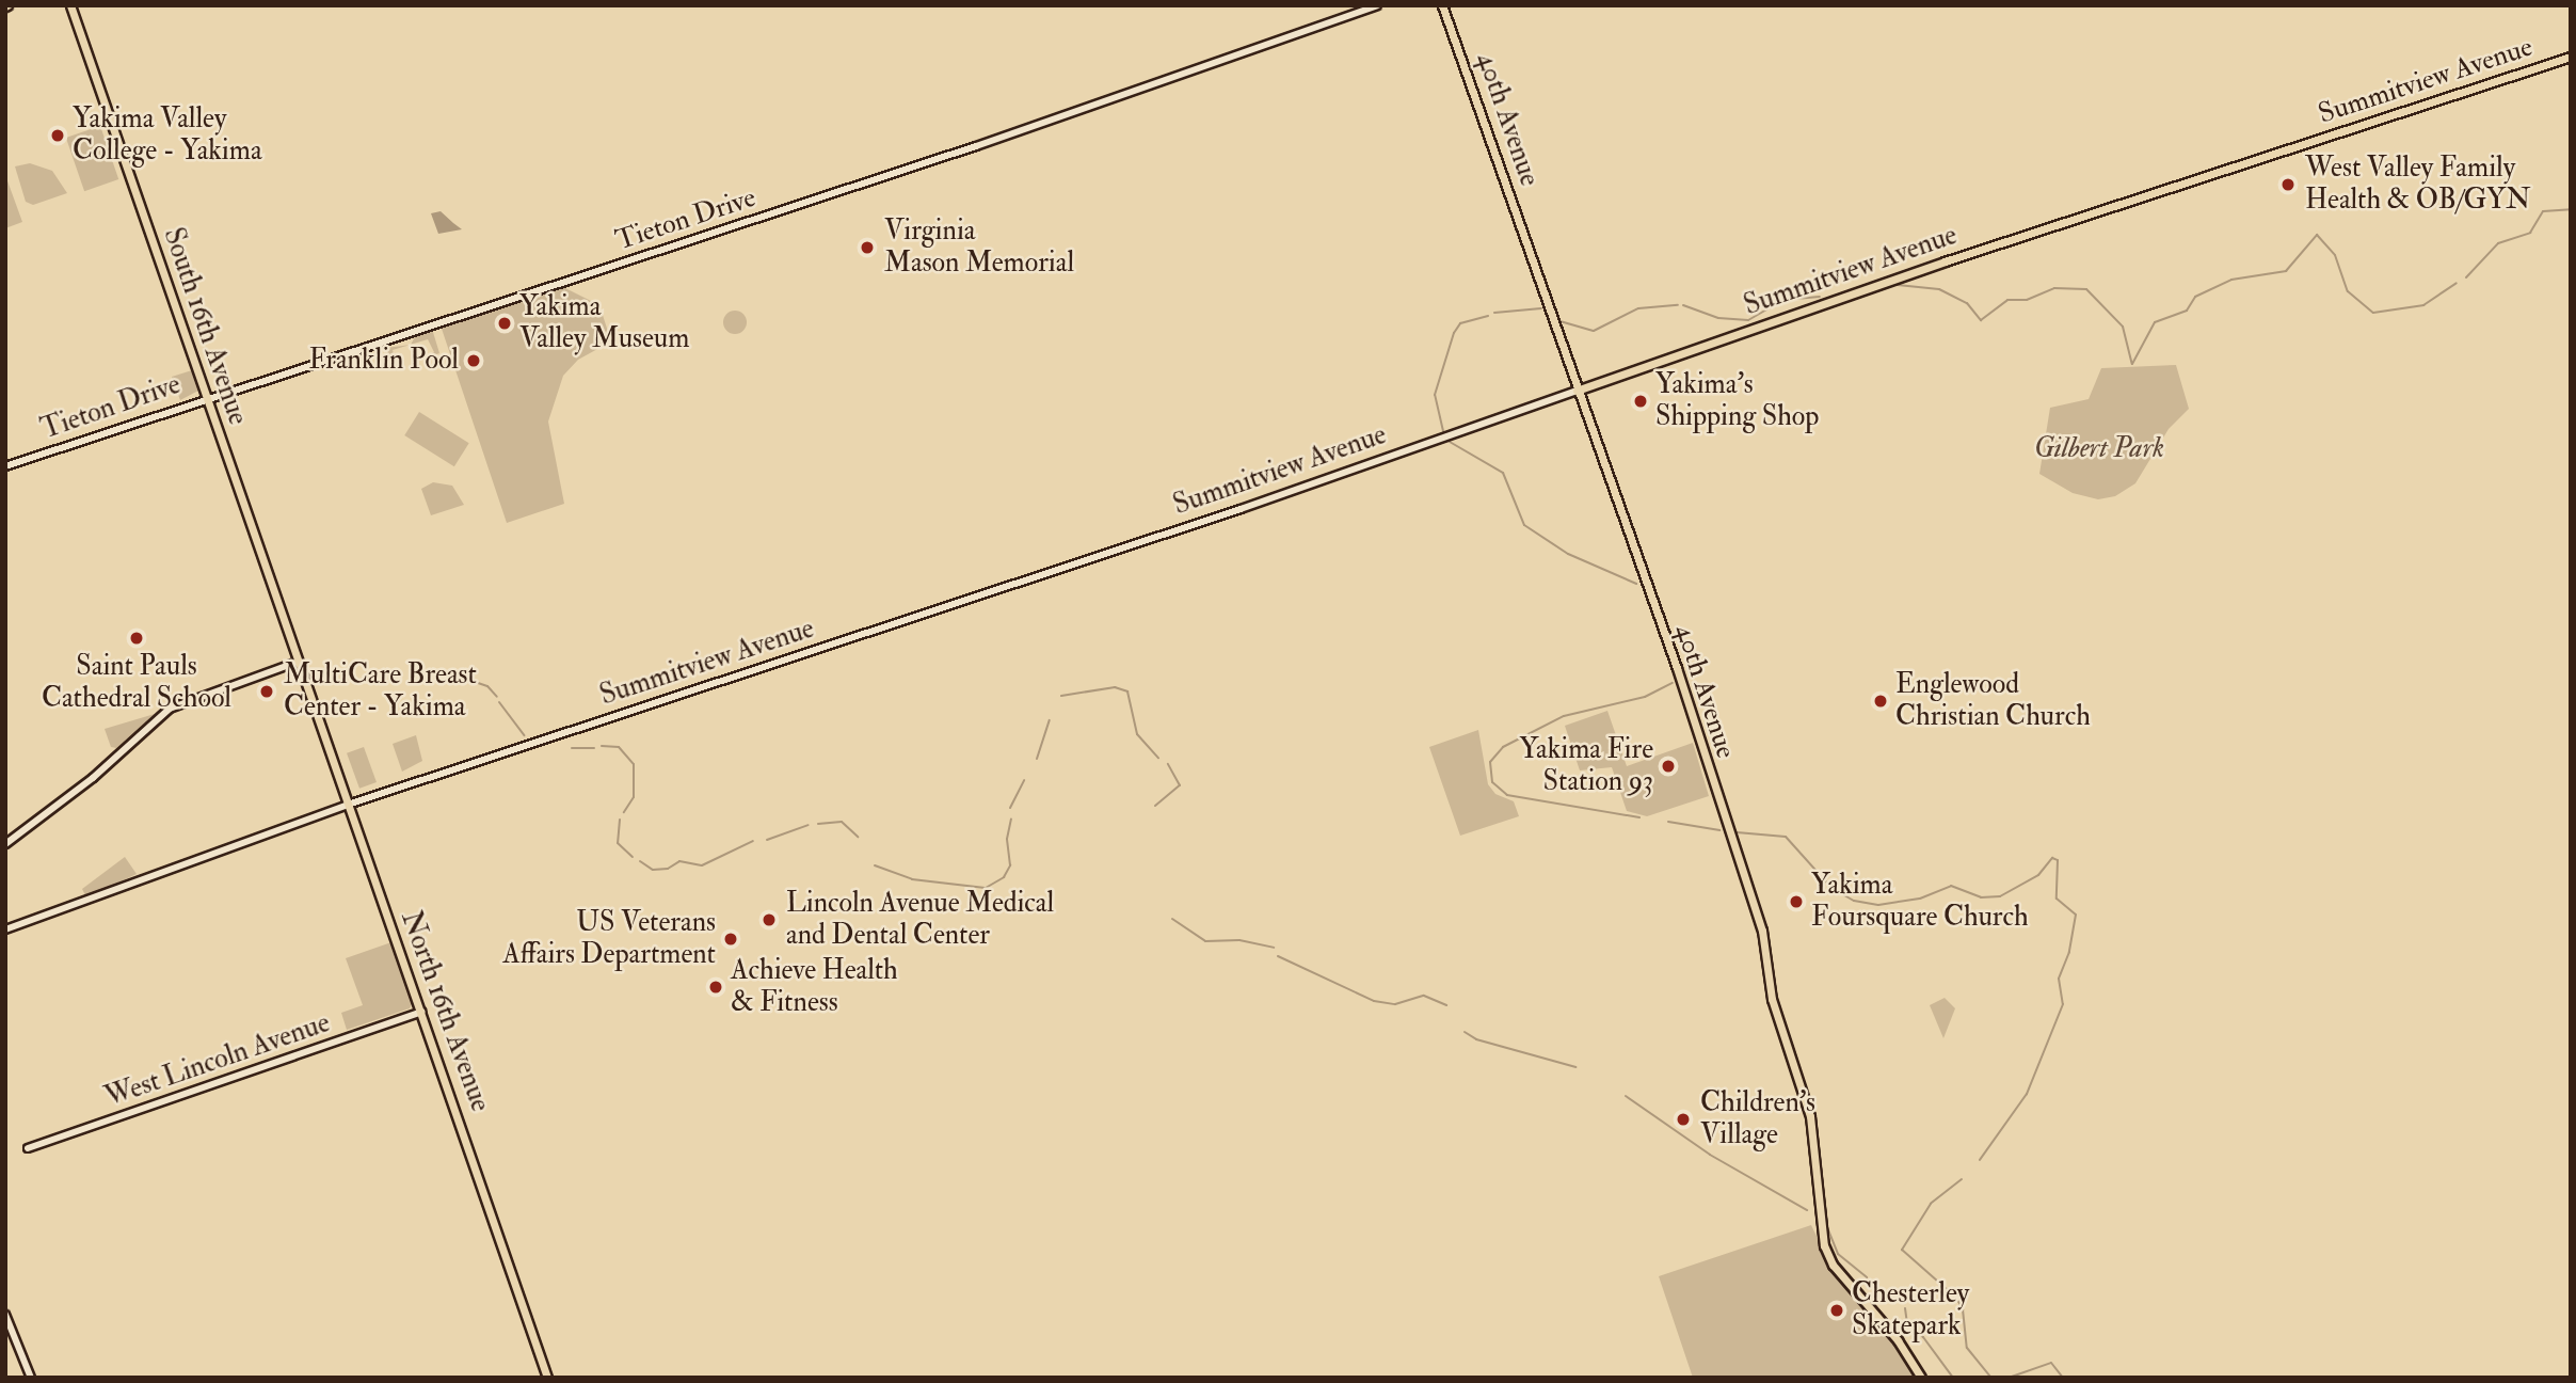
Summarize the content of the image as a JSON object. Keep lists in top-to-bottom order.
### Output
{
  "streets": {
    "main road": [
      "Summitview Avenue",
      "40th Avenue",
      "Tieton Drive",
      "South 16th Avenue",
      "North 16th Avenue",
      "West Lincoln Avenue"
    ]
  },
  "crossings": [
    ["Summitview Avenue", "40th Avenue"],
    ["Summitview Avenue", "North 16th Avenue"],
    ["Tieton Drive", "South 16th Avenue"],
    ["South 16th Avenue", "North 16th Avenue"],
    ["North 16th Avenue", "West Lincoln Avenue"]
  ],
  "parks": ["Gilbert Park"],
  "places": [
    "Yakima Valley College - Yakima",
    "West Valley Family Health & OB/GYN",
    "Virginia Mason Memorial",
    "Yakima Valley Museum",
    "Franklin Pool",
    "Yakima's Shipping Shop",
    "Saint Pauls Cathedral School",
    "MultiCare Breast Center - Yakima",
    "Englewood Christian Church",
    "Yakima Fire Station 93",
    "Yakima Foursquare Church",
    "Lincoln Avenue Medical and Dental Center",
    "US Veterans Affairs Department",
    "Achieve Health & Fitness",
    "Children’s Village",
    "Chesterley Skatepark"
  ]
}
